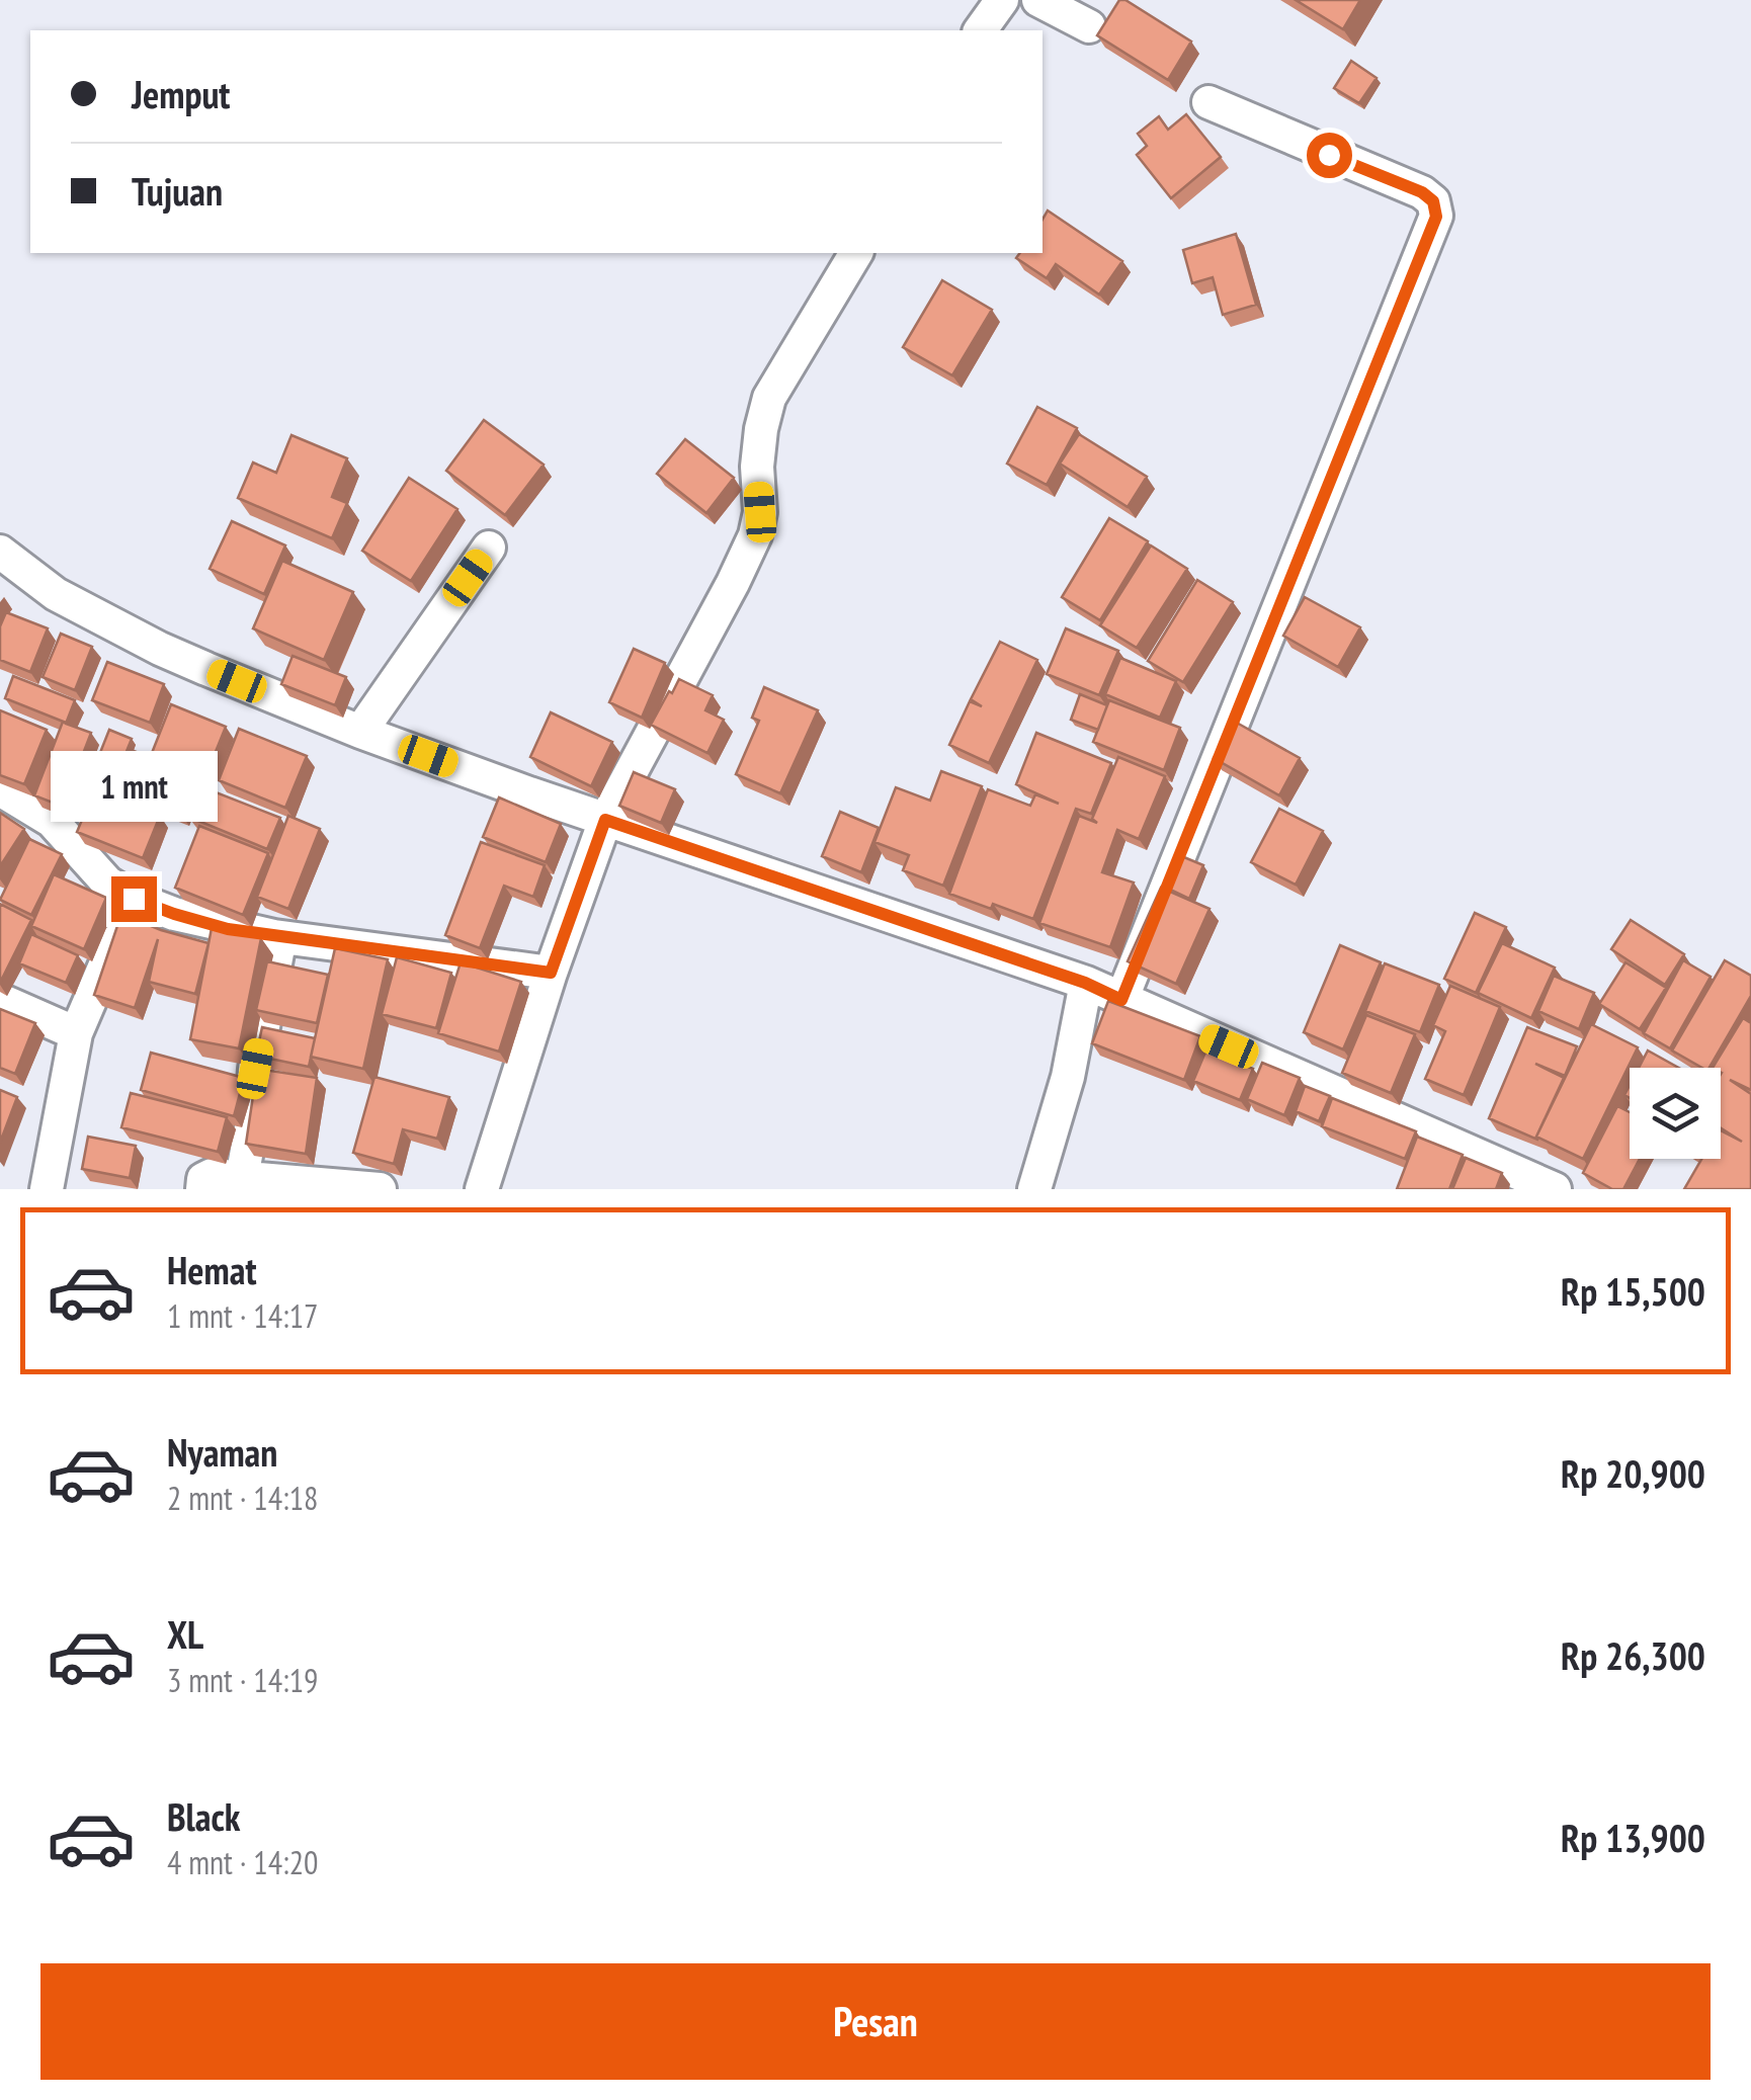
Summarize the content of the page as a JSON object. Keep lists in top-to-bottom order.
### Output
{
  "page": {
    "banner": ["Jemput", "Tujuan"],
    "bubble": "1 mnt",
    "list": [
      {
        "name": "Hemat",
        "note": "1 mnt · 14:17",
        "value": "Rp 15,500"
      },
      {
        "name": "Nyaman",
        "note": "2 mnt · 14:18",
        "value": "Rp 20,900"
      },
      {
        "name": "XL",
        "note": "3 mnt · 14:19",
        "value": "Rp 26,300"
      },
      {
        "name": "Black",
        "note": "4 mnt · 14:20",
        "value": "Rp 13,900"
      }
    ],
    "buttons": "Pesan"
  }
}
